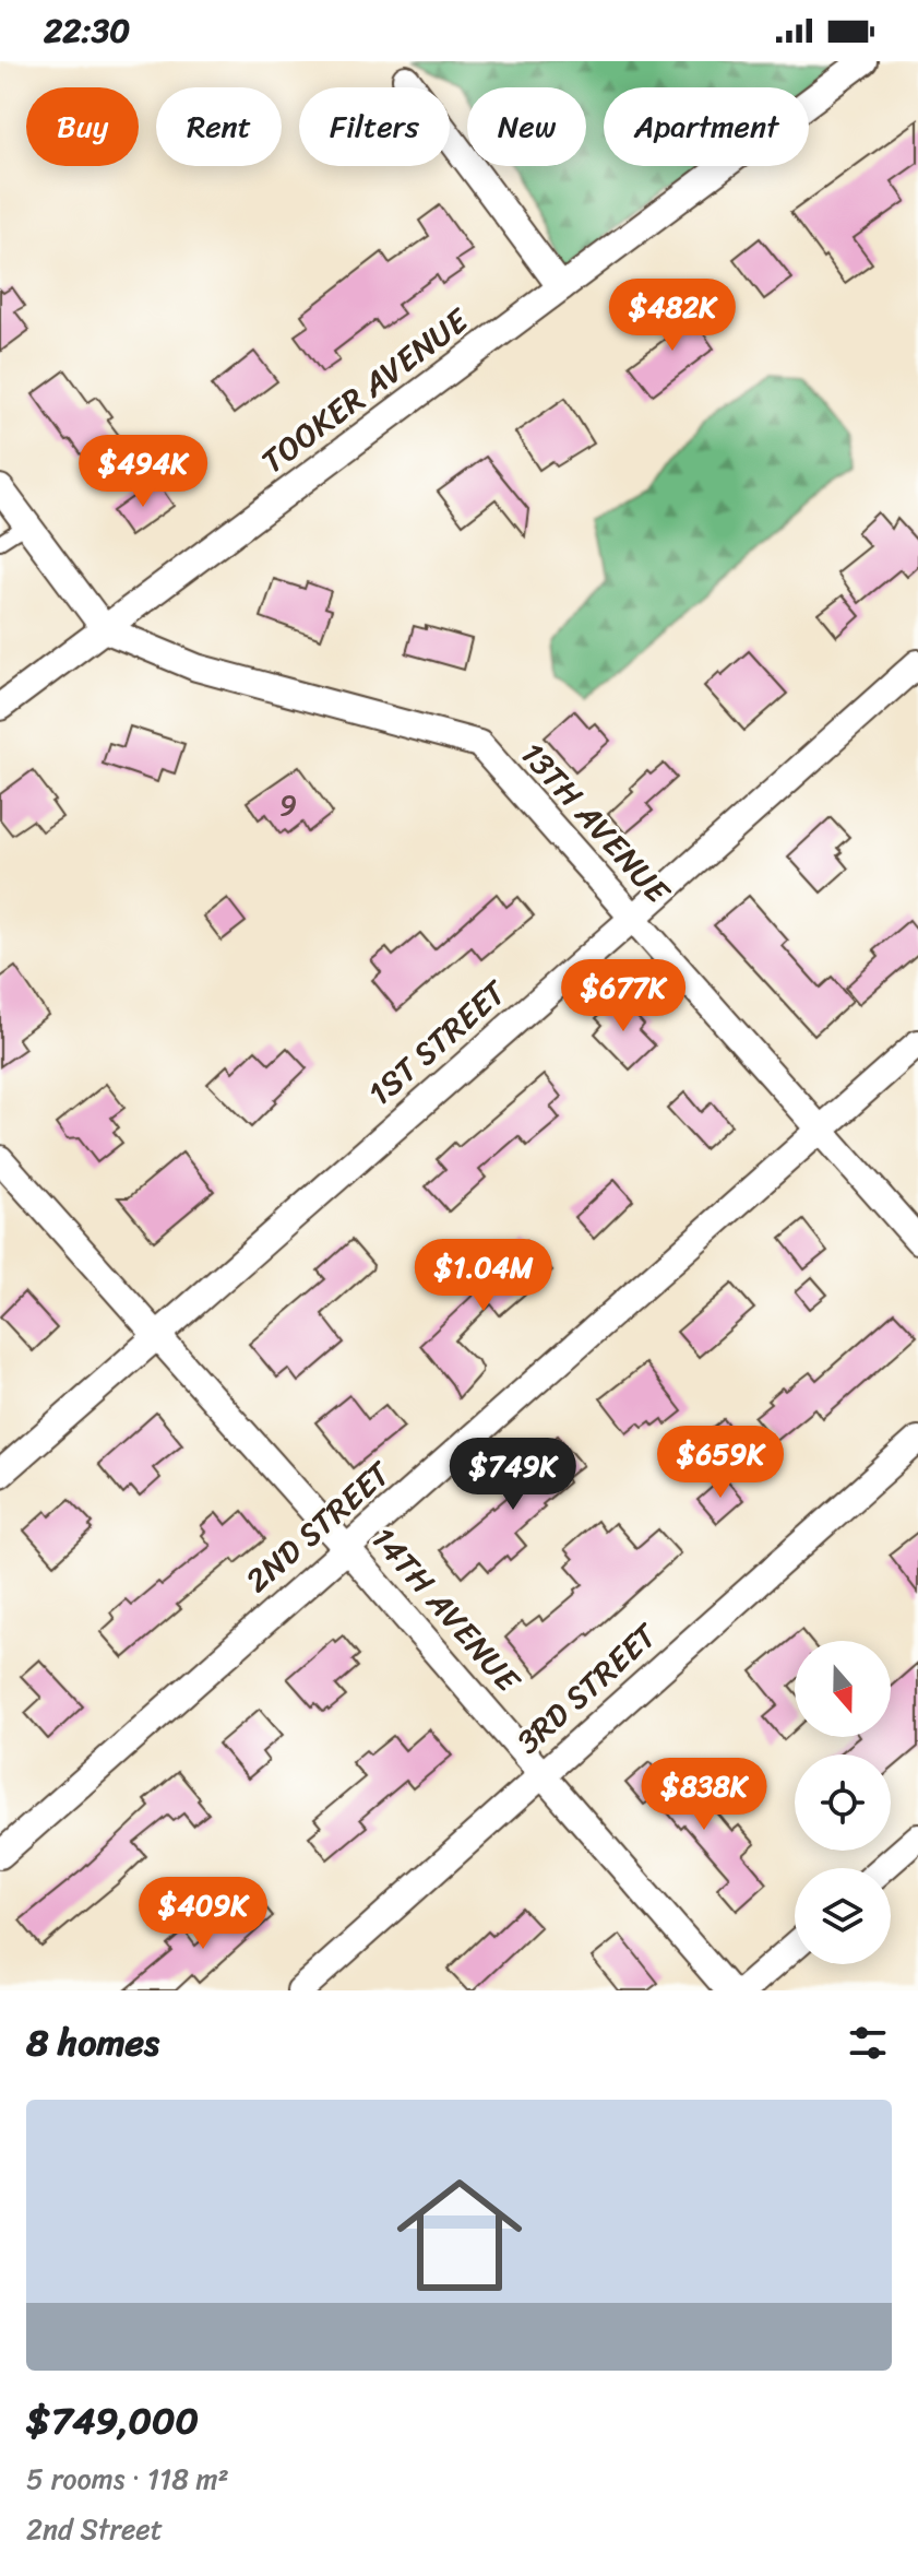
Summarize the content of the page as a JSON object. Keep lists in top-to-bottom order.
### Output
{
  "streets": {
    "street": [
      "TOOKER AVENUE",
      "13TH AVENUE",
      "1ST STREET",
      "2ND STREET",
      "14TH AVENUE",
      "3RD STREET"
    ]
  },
  "crossings": [
    ["TOOKER AVENUE", "13TH AVENUE"],
    ["13TH AVENUE", "1ST STREET"],
    ["13TH AVENUE", "2ND STREET"],
    ["1ST STREET", "14TH AVENUE"],
    ["2ND STREET", "14TH AVENUE"],
    ["14TH AVENUE", "3RD STREET"]
  ],
  "house_numbers": ["9"],
  "north": "bottom",
  "page": {
    "status": "22:30",
    "chip": [
      "Buy",
      "Rent",
      "Filters",
      "New",
      "Apartment"
    ],
    "price": [
      "$482K",
      "$494K",
      "$677K",
      "$1.04M",
      "$659K",
      "$749K",
      "$838K",
      "$409K"
    ],
    "heading": "8 homes",
    "list": [
      {
        "name": "$749,000",
        "note": "5 rooms · 118 m² · 2nd Street"
      }
    ]
  }
}
